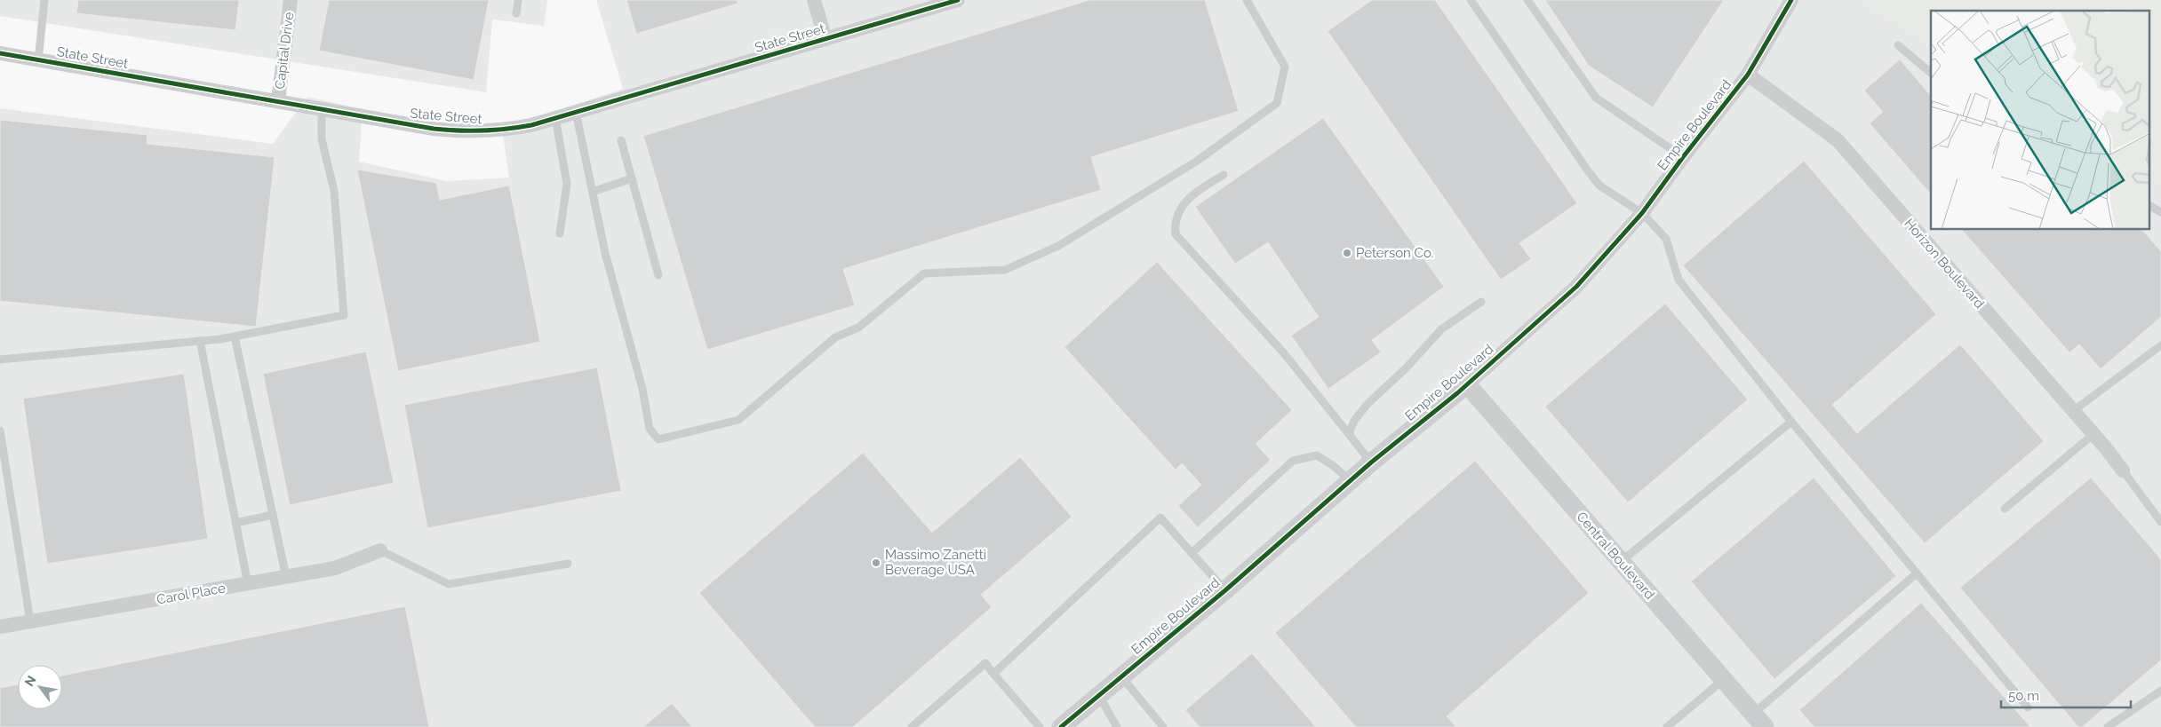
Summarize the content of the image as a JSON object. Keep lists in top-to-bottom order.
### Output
{
  "streets": {
    "street": [
      "State Street",
      "Capital Drive",
      "Empire Boulevard",
      "Horizon Boulevard",
      "Central Boulevard",
      "Carol Place"
    ]
  },
  "crossings": [
    ["State Street", "Capital Drive"],
    ["Empire Boulevard", "Horizon Boulevard"],
    ["Empire Boulevard", "Central Boulevard"]
  ],
  "places": ["Peterson Co.", "Massimo Zanetti Beverage USA"],
  "scale_bar": "50 m",
  "north": "top left"
}
